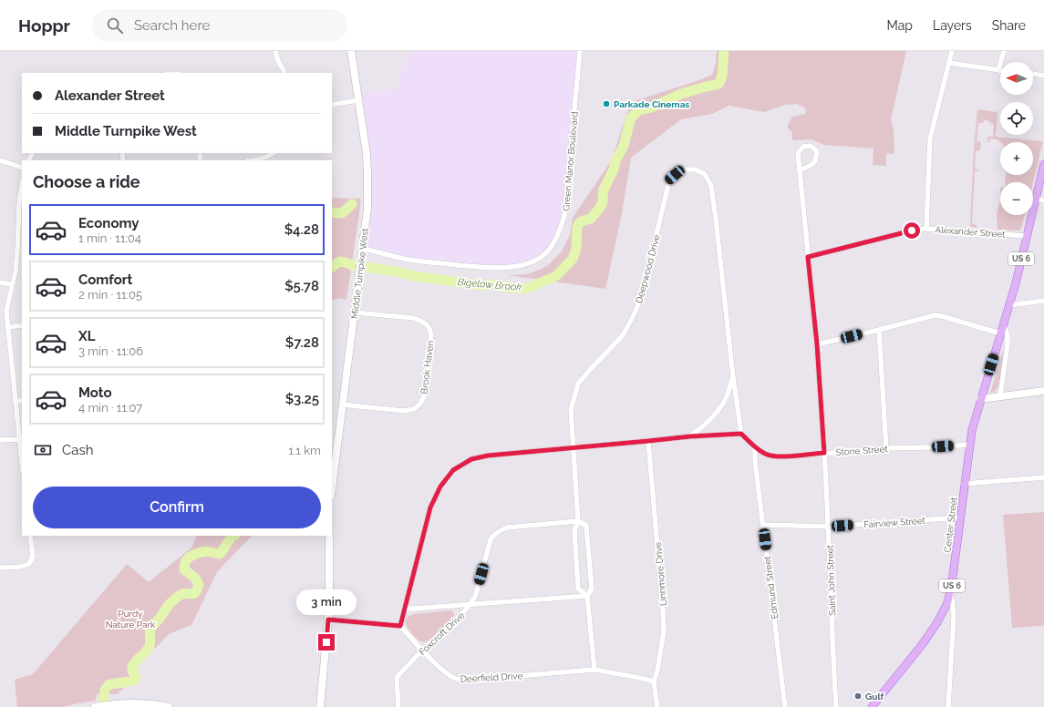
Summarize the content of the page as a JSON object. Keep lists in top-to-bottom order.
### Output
{
  "streets": {
    "main road": ["US 6", "Middle Turnpike West", "Center Street"],
    "street": [
      "Green Manor Boulevard",
      "Alexander Street",
      "Deepwood Drive",
      "Brook Haven",
      "Stone Street",
      "Fairview Street",
      "Linnmore Drive",
      "Saint John Street",
      "Edmund Street",
      "Foxcroft Drive",
      "Deerfield Drive"
    ]
  },
  "crossings": [
    ["Green Manor Boulevard", "Middle Turnpike West"],
    ["Alexander Street", "Center Street"],
    ["Alexander Street", "Saint John Street"],
    ["Deepwood Drive", "Foxcroft Drive"],
    ["Deepwood Drive", "Deerfield Drive"],
    ["Middle Turnpike West", "Brook Haven"],
    ["Stone Street", "Center Street"],
    ["Stone Street", "Saint John Street"],
    ["Stone Street", "Edmund Street"],
    ["Fairview Street", "Center Street"],
    ["Fairview Street", "Saint John Street"],
    ["Fairview Street", "Edmund Street"],
    ["Linnmore Drive", "Deerfield Drive"],
    ["Foxcroft Drive", "Deerfield Drive"]
  ],
  "water": ["Bigelow Brook"],
  "parks": ["Purdy Nature Park"],
  "places": ["Parkade Cinemas", "Gulf"],
  "north": "left",
  "page": {
    "header": "Hoppr",
    "search": "Search here",
    "nav": ["Map", "Layers", "Share"],
    "map_buttons": ["+", "−"],
    "banner": ["Alexander Street", "Middle Turnpike West"],
    "heading": "Choose a ride",
    "list": [
      {
        "name": "Economy",
        "note": "1 min · 11:04",
        "value": "$4.28"
      },
      {
        "name": "Comfort",
        "note": "2 min · 11:05",
        "value": "$5.78"
      },
      {
        "name": "XL",
        "note": "3 min · 11:06",
        "value": "$7.28"
      },
      {
        "name": "Moto",
        "note": "4 min · 11:07",
        "value": "$3.25"
      }
    ],
    "pay": ["Cash", "1.1 km"],
    "buttons": "Confirm",
    "bubble": "3 min"
  }
}
